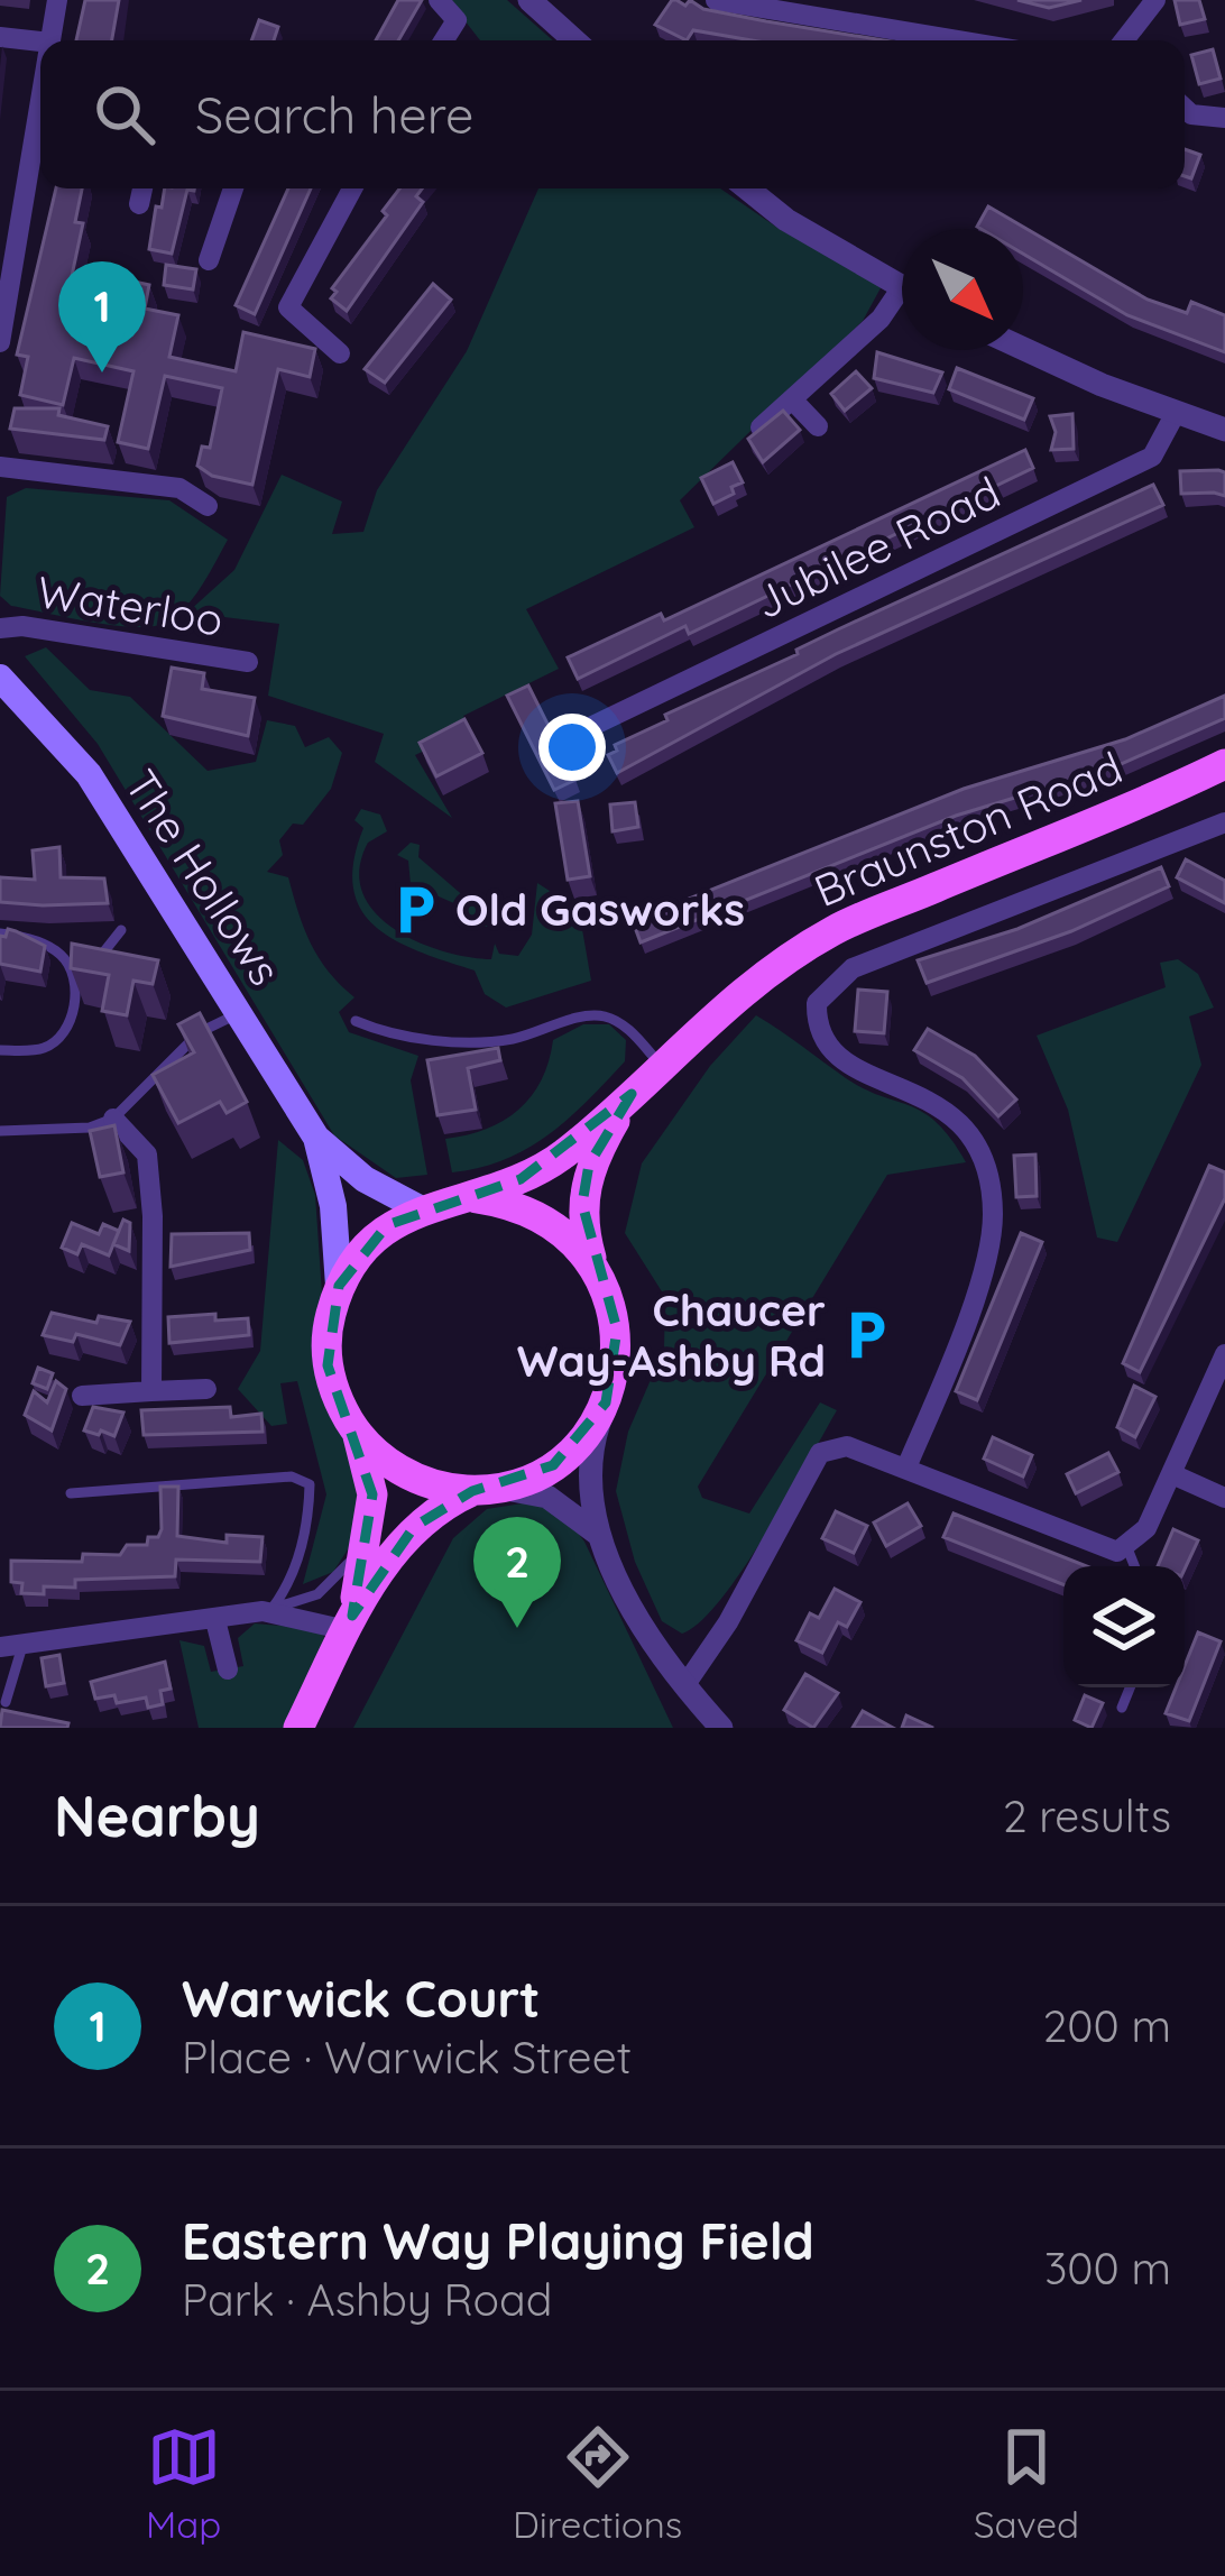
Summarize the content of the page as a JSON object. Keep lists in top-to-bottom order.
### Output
{
  "streets": {
    "main road": ["Braunston Road", "The Hollows"],
    "street": ["Jubilee Road", "Waterloo"]
  },
  "places": {
    "parking": ["Old Gasworks", "Chaucer Way-Ashby Rd"]
  },
  "north": "bottom right",
  "page": {
    "search": "Search here",
    "pins": ["1", "2"],
    "heading": ["Nearby", "2 results"],
    "list": [
      {
        "mark": "1",
        "name": "Warwick Court",
        "note": "Place · Warwick Street",
        "value": "200 m"
      },
      {
        "mark": "2",
        "name": "Eastern Way Playing Field",
        "note": "Park · Ashby Road",
        "value": "300 m"
      }
    ],
    "nav": ["Map", "Directions", "Saved"]
  }
}
